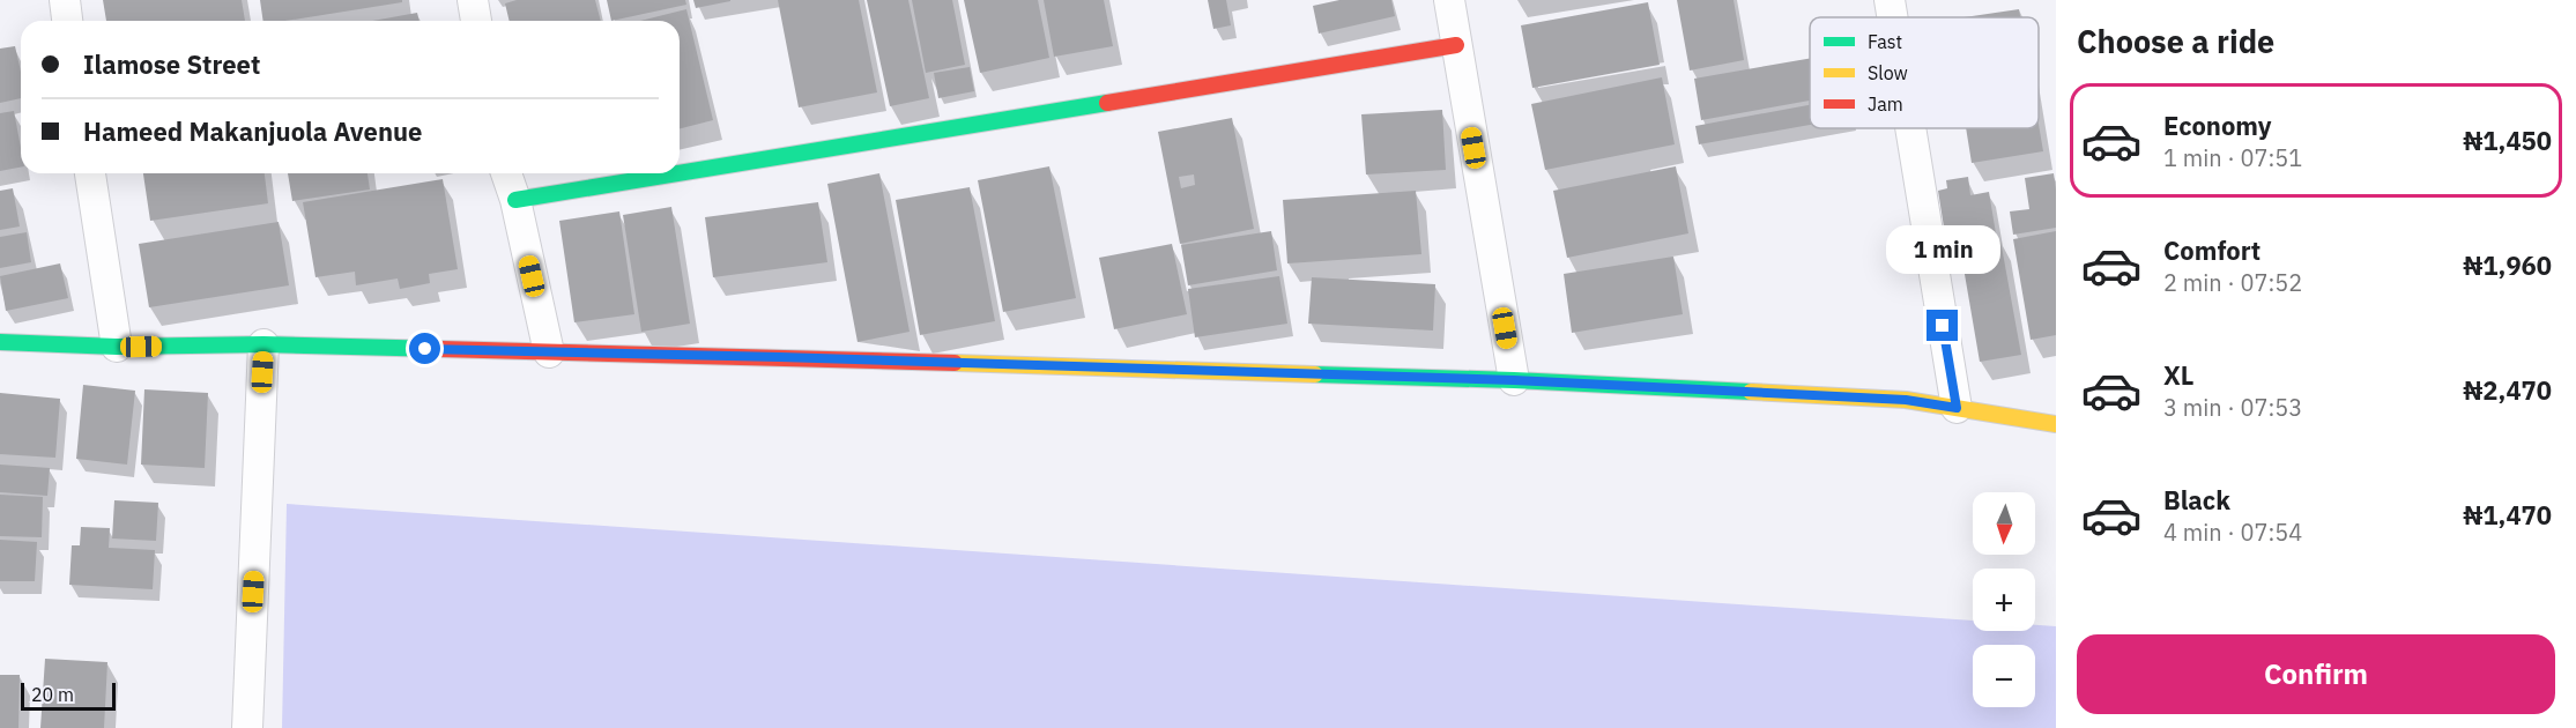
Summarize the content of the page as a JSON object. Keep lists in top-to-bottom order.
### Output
{
  "legend": ["Fast", "Slow", "Jam"],
  "scale_bar": "20 m",
  "north": "bottom",
  "page": {
    "heading": "Choose a ride",
    "banner": ["Ilamose Street", "Hameed Makanjuola Avenue"],
    "list": [
      {
        "name": "Economy",
        "note": "1 min · 07:51",
        "value": "₦1,450"
      },
      {
        "name": "Comfort",
        "note": "2 min · 07:52",
        "value": "₦1,960"
      },
      {
        "name": "XL",
        "note": "3 min · 07:53",
        "value": "₦2,470"
      },
      {
        "name": "Black",
        "note": "4 min · 07:54",
        "value": "₦1,470"
      }
    ],
    "bubble": "1 min",
    "map_buttons": ["+", "−"],
    "buttons": "Confirm",
    "scale": "20 m"
  }
}
